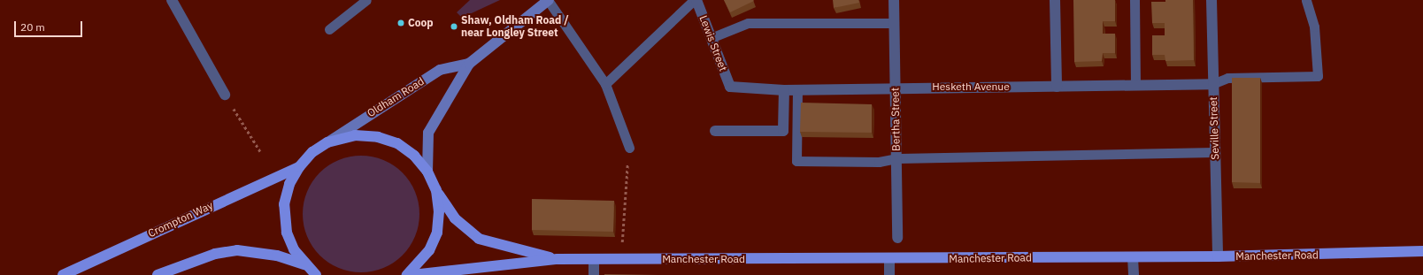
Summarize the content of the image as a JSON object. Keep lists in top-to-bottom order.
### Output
{
  "streets": {
    "main road": ["Oldham Road", "Crompton Way", "Manchester Road"],
    "street": [
      "Lewis Street",
      "Hesketh Avenue",
      "Bertha Street",
      "Seville Street"
    ]
  },
  "crossings": [
    ["Lewis Street", "Hesketh Avenue"],
    ["Hesketh Avenue", "Bertha Street"],
    ["Hesketh Avenue", "Seville Street"],
    ["Seville Street", "Manchester Road"]
  ],
  "places": ["Coop", "Shaw, Oldham Road / near Longley Street"],
  "scale_bar": "20 m"
}
